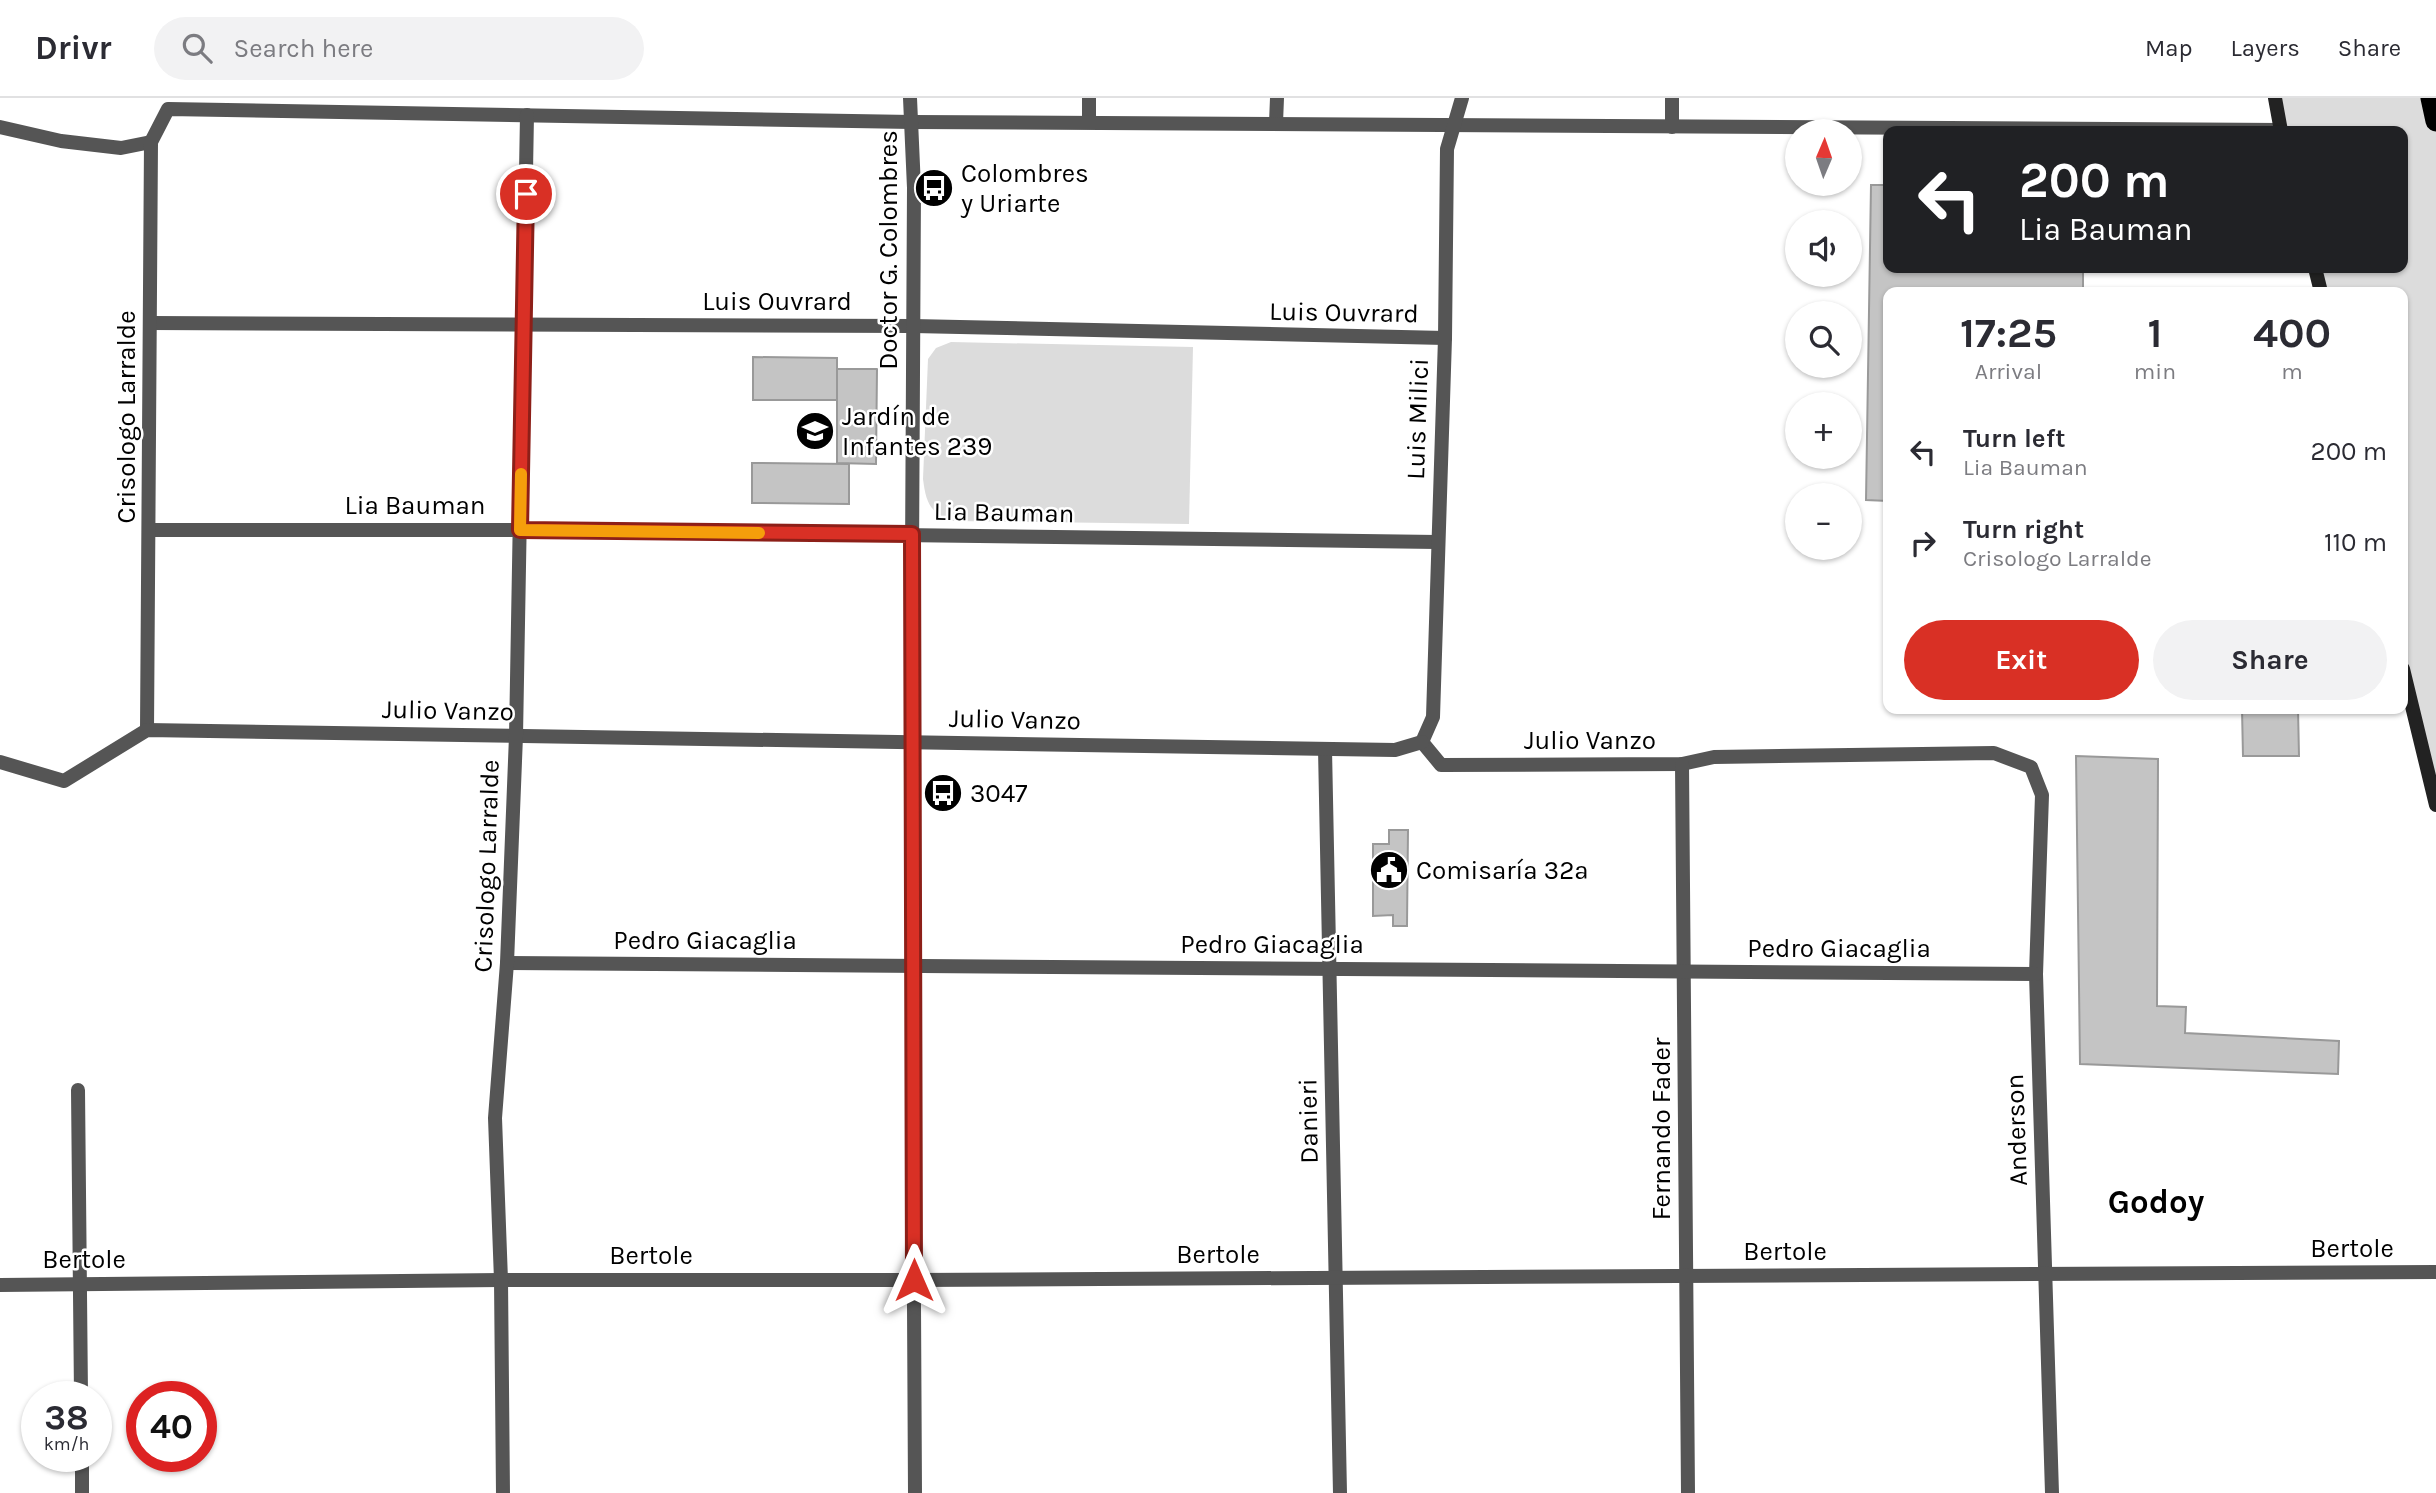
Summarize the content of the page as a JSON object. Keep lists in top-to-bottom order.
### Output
{
  "streets": {
    "street": [
      "Doctor G. Colombres",
      "Luis Ouvrard",
      "Crisologo Larralde",
      "Luis Milici",
      "Lia Bauman",
      "Julio Vanzo",
      "Pedro Giacaglia",
      "Danieri",
      "Fernando Fader",
      "Anderson",
      "Bertole"
    ]
  },
  "crossings": [
    ["Doctor G. Colombres", "Luis Ouvrard"],
    ["Doctor G. Colombres", "Lia Bauman"],
    ["Doctor G. Colombres", "Julio Vanzo"],
    ["Doctor G. Colombres", "Pedro Giacaglia"],
    ["Doctor G. Colombres", "Bertole"],
    ["Luis Ouvrard", "Crisologo Larralde"],
    ["Luis Ouvrard", "Luis Milici"],
    ["Crisologo Larralde", "Lia Bauman"],
    ["Crisologo Larralde", "Julio Vanzo"],
    ["Crisologo Larralde", "Pedro Giacaglia"],
    ["Crisologo Larralde", "Bertole"],
    ["Luis Milici", "Lia Bauman"],
    ["Luis Milici", "Julio Vanzo"],
    ["Julio Vanzo", "Danieri"],
    ["Julio Vanzo", "Fernando Fader"],
    ["Julio Vanzo", "Anderson"],
    ["Pedro Giacaglia", "Danieri"],
    ["Pedro Giacaglia", "Fernando Fader"],
    ["Pedro Giacaglia", "Anderson"],
    ["Danieri", "Bertole"],
    ["Fernando Fader", "Bertole"],
    ["Anderson", "Bertole"]
  ],
  "districts": ["Godoy"],
  "places": {
    "bus stop": ["Colombres y Uriarte", "3047"],
    "school or university": ["Jardín de Infantes 239"],
    "public building": ["Comisaría 32ª"]
  },
  "north": "top",
  "page": {
    "header": "Drivr",
    "search": "Search here",
    "nav": ["Map", "Layers", "Share"],
    "map_buttons": ["+", "−"],
    "turn": ["200 m", "Lia Bauman"],
    "eta": [
      "17:25",
      "Arrival",
      "1",
      "min",
      "400",
      "m"
    ],
    "list": [
      {
        "name": "Turn left",
        "note": "Lia Bauman",
        "value": "200 m"
      },
      {
        "name": "Turn right",
        "note": "Crisologo Larralde",
        "value": "110 m"
      }
    ],
    "buttons": ["Exit", "Share"],
    "speed": "38 km/h",
    "limit": "40"
  }
}
